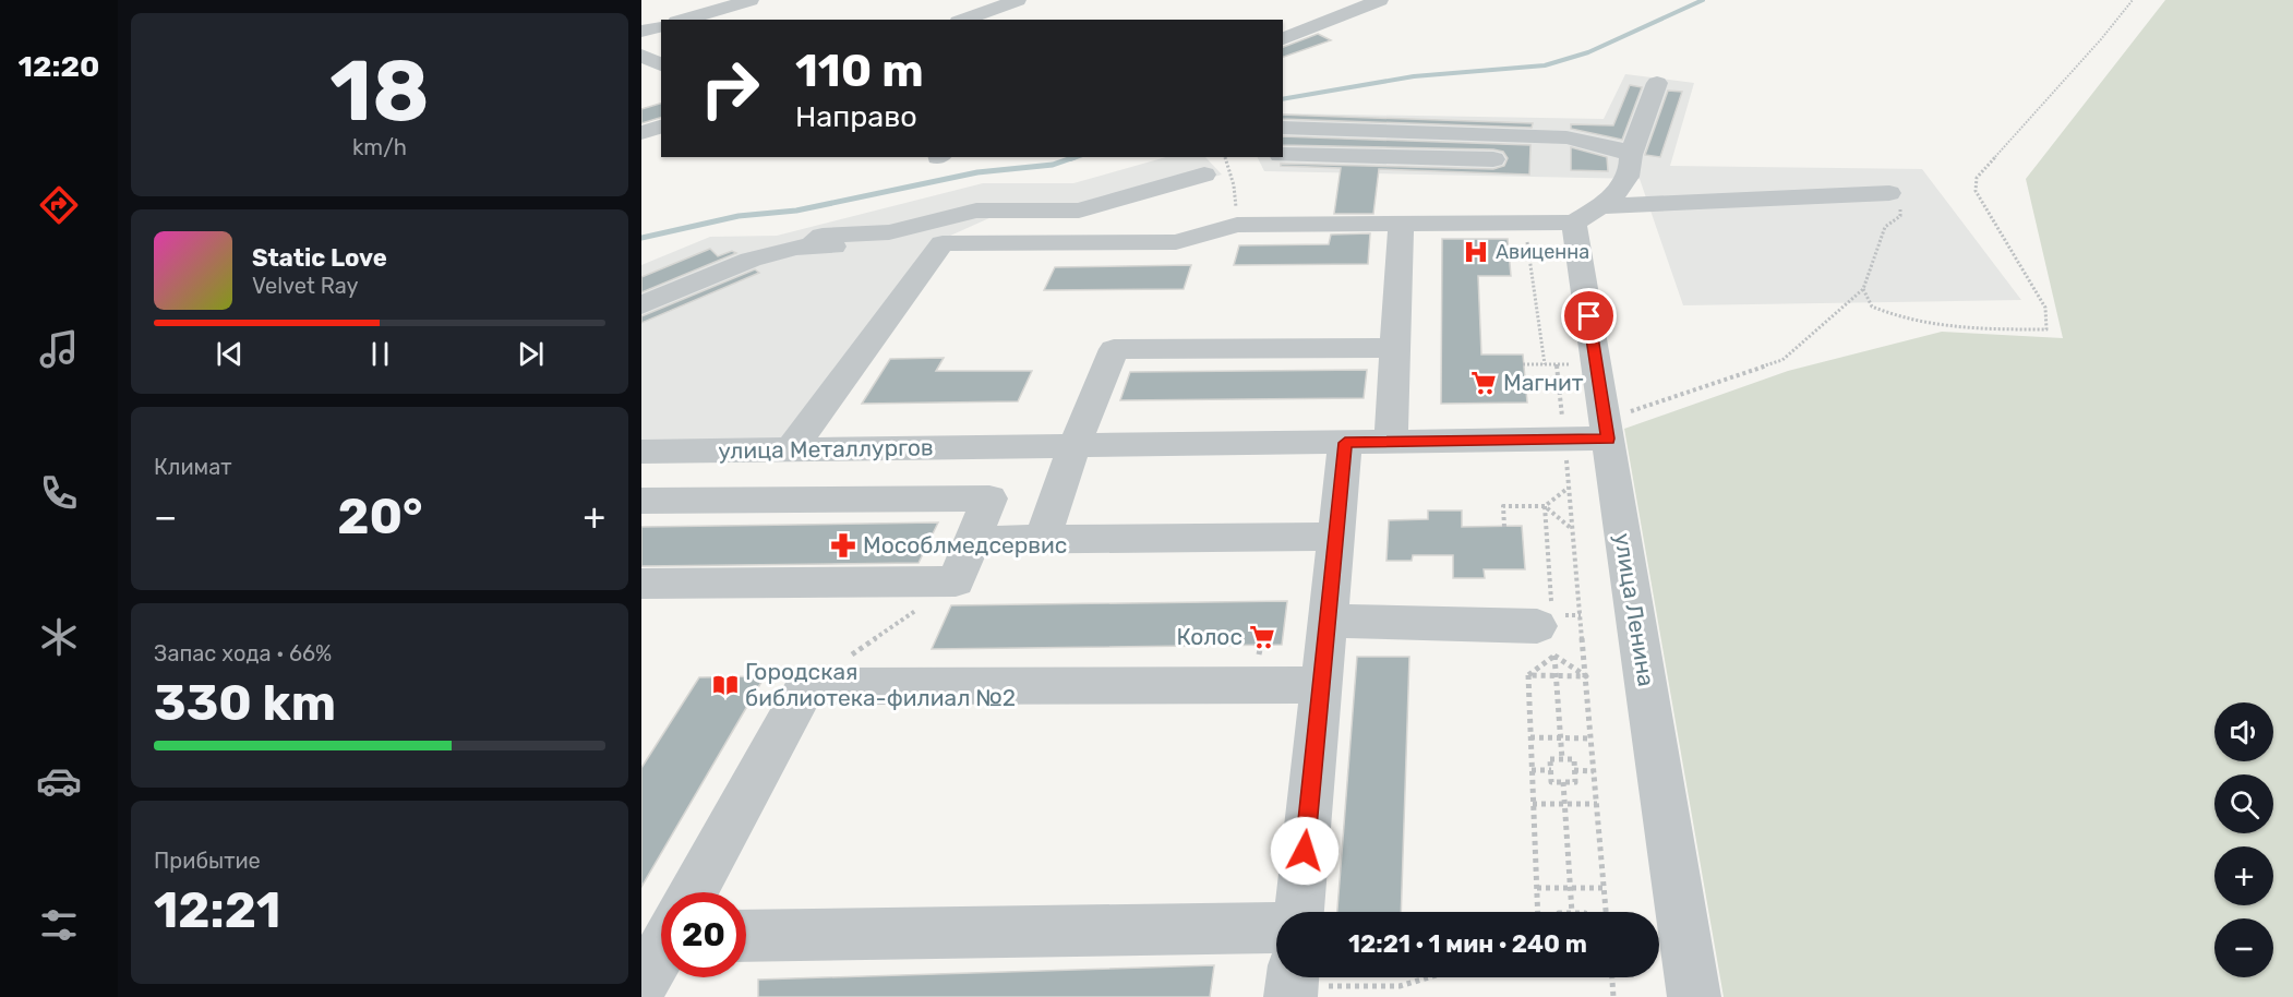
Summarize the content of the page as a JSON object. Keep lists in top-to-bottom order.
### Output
{
  "streets": {
    "street": ["улица Металлургов", "улица Ленина"]
  },
  "crossings": [
    ["улица Металлургов", "улица Ленина"]
  ],
  "places": {
    "hospital": ["Авиценна"],
    "supermarket": ["Магнит", "Колос"],
    "pharmacy": ["Мособлмедсервис"],
    "library": ["Городская библиотека-филиал №2"]
  },
  "page": {
    "tabs": "12:20",
    "tile": [
      ["18", "km/h"],
      "Климат",
      ["Запас хода · 66%", "330 km"],
      ["Прибытие", "12:21"]
    ],
    "turn": ["110 m", "Направо"],
    "song": ["Static Love", "Velvet Ray"],
    "heat": ["−", "20°", "+"],
    "map_buttons": ["+", "−"],
    "limit": "20",
    "trip": "12:21 · 1 мин · 240 m"
  }
}
